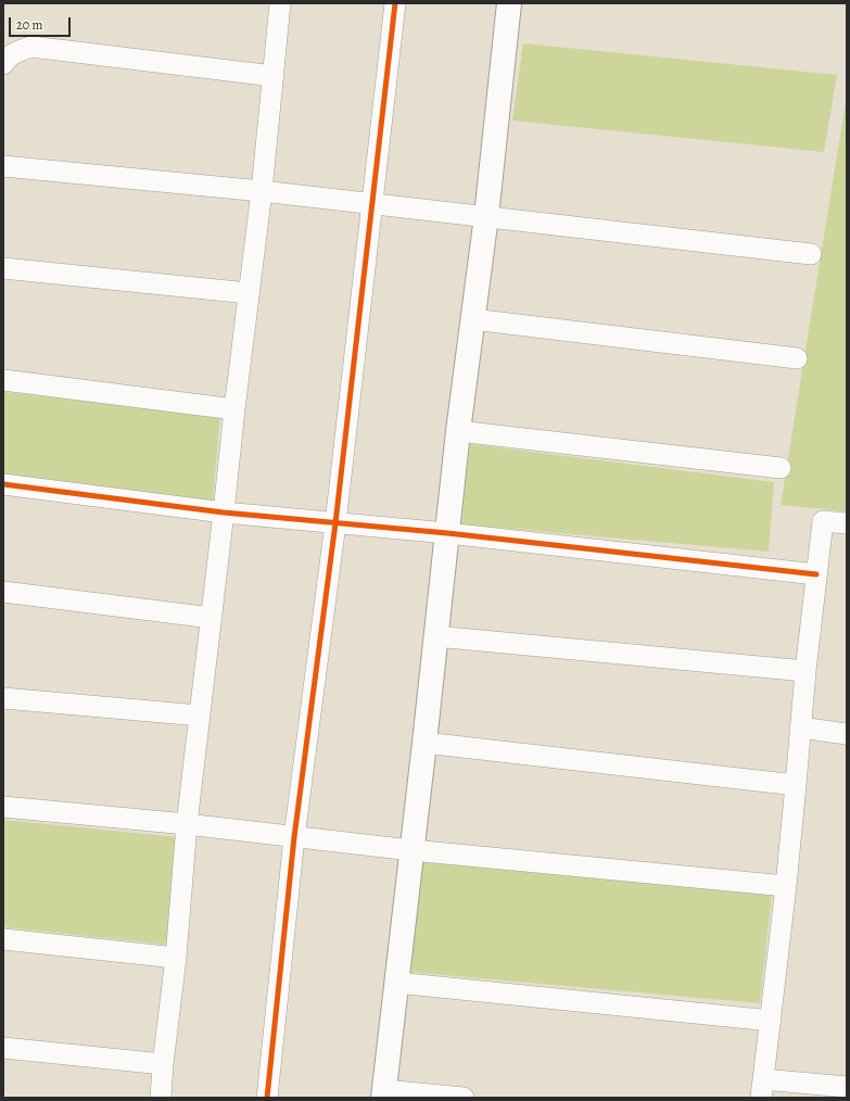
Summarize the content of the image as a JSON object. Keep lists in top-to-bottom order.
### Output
{
  "scale_bar": "20 m"
}
